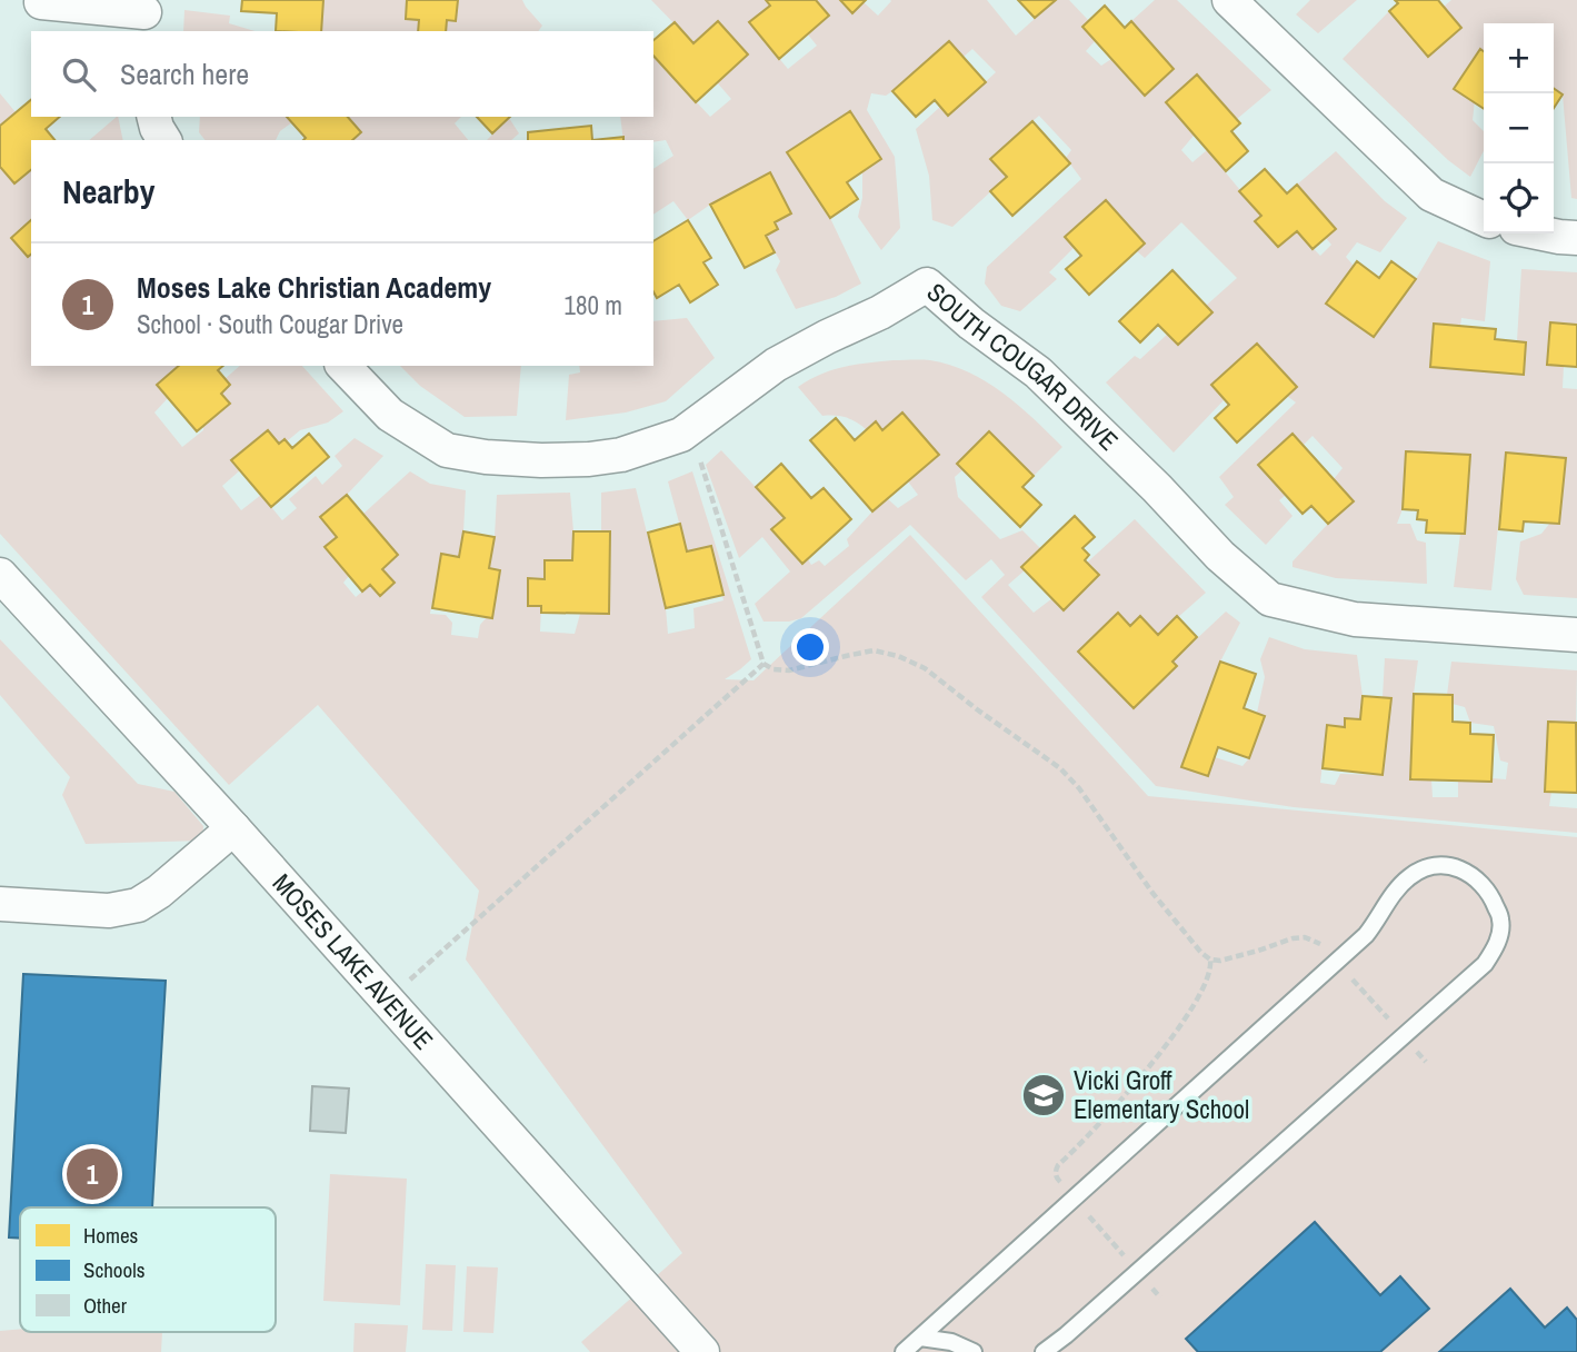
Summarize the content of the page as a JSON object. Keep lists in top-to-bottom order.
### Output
{
  "streets": {
    "street": ["SOUTH COUGAR DRIVE", "MOSES LAKE AVENUE"]
  },
  "places": {
    "school or university": ["Vicki Groff Elementary School"]
  },
  "legend": ["Homes", "Schools", "Other"],
  "page": {
    "map_buttons": ["+", "−"],
    "search": "Search here",
    "heading": "Nearby",
    "list": [
      {
        "mark": "1",
        "name": "Moses Lake Christian Academy",
        "note": "School · South Cougar Drive",
        "value": "180 m"
      }
    ],
    "pins": "1"
  }
}
